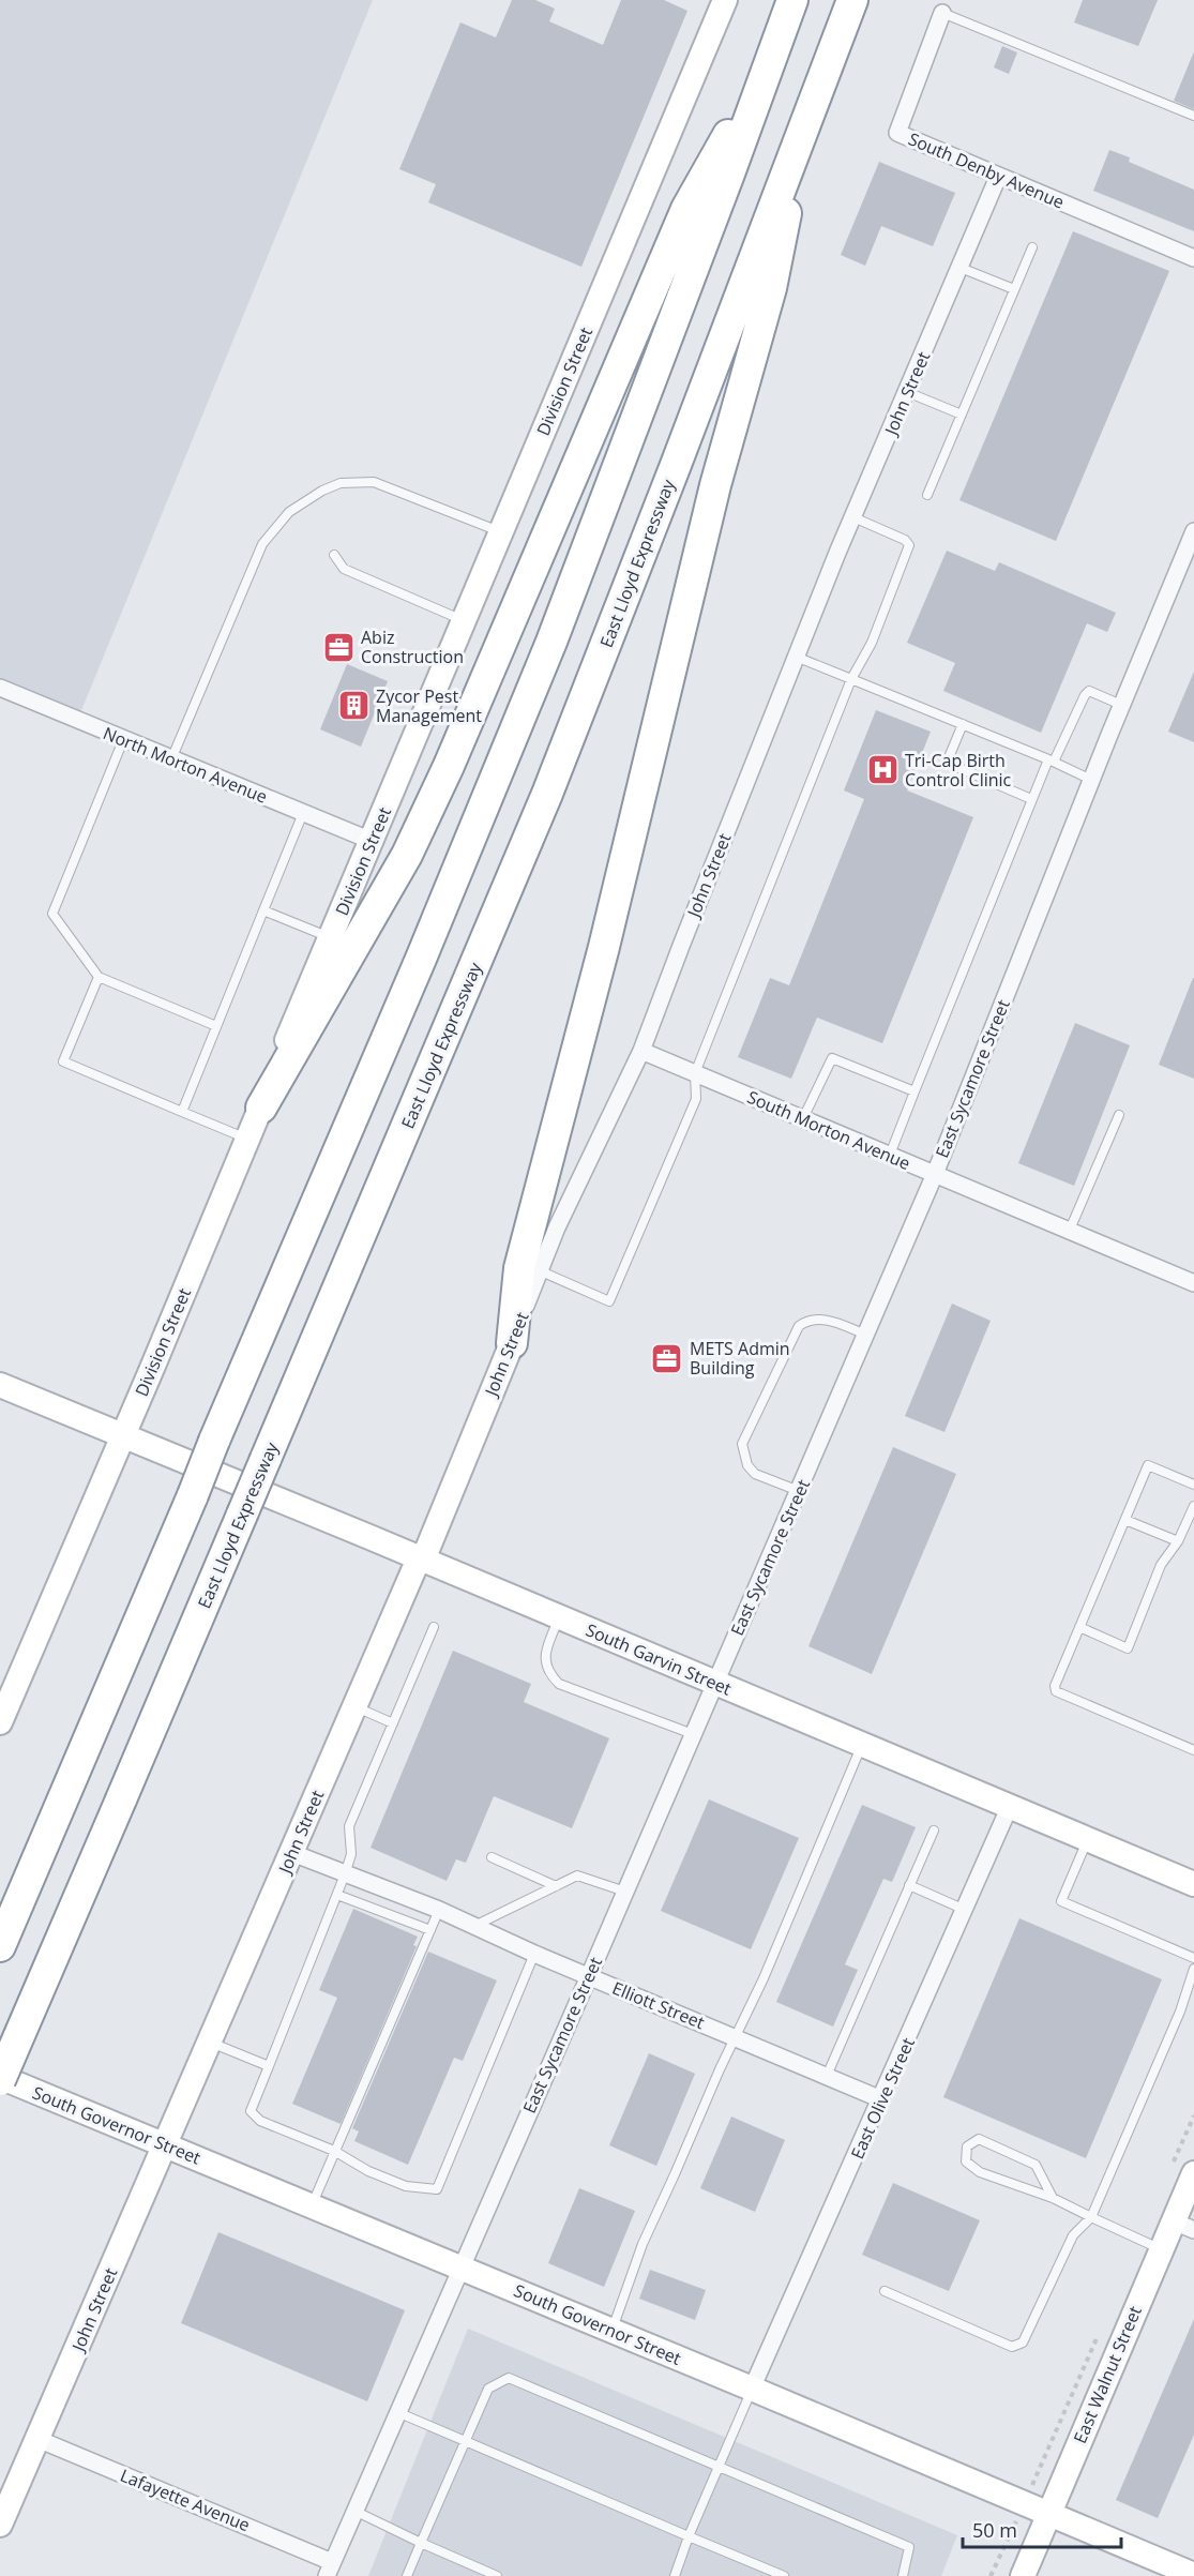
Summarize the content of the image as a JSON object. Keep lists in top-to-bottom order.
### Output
{
  "streets": {
    "highway": ["East Lloyd Expressway"],
    "main road": [
      "Division Street",
      "John Street",
      "South Garvin Street",
      "South Governor Street",
      "East Walnut Street"
    ],
    "street": [
      "South Denby Avenue",
      "North Morton Avenue",
      "East Sycamore Street",
      "South Morton Avenue",
      "Elliott Street",
      "East Olive Street",
      "Lafayette Avenue"
    ]
  },
  "crossings": [
    ["South Denby Avenue", "John Street"],
    ["Division Street", "North Morton Avenue"],
    ["Division Street", "South Garvin Street"],
    ["John Street", "South Morton Avenue"],
    ["John Street", "South Garvin Street"],
    ["John Street", "Elliott Street"],
    ["John Street", "South Governor Street"],
    ["John Street", "Lafayette Avenue"],
    ["East Lloyd Expressway", "South Governor Street"],
    ["East Sycamore Street", "South Morton Avenue"],
    ["East Sycamore Street", "South Garvin Street"],
    ["East Sycamore Street", "Elliott Street"],
    ["East Sycamore Street", "South Governor Street"],
    ["East Sycamore Street", "Lafayette Avenue"],
    ["South Garvin Street", "East Olive Street"],
    ["Elliott Street", "East Olive Street"],
    ["East Olive Street", "South Governor Street"],
    ["South Governor Street", "East Walnut Street"]
  ],
  "places": {
    "office": ["Abiz Construction", "METS Admin Building"],
    "building": ["Zycor Pest Management"],
    "hospital": ["Tri-Cap Birth Control Clinic"]
  },
  "scale_bar": "50 m"
}
